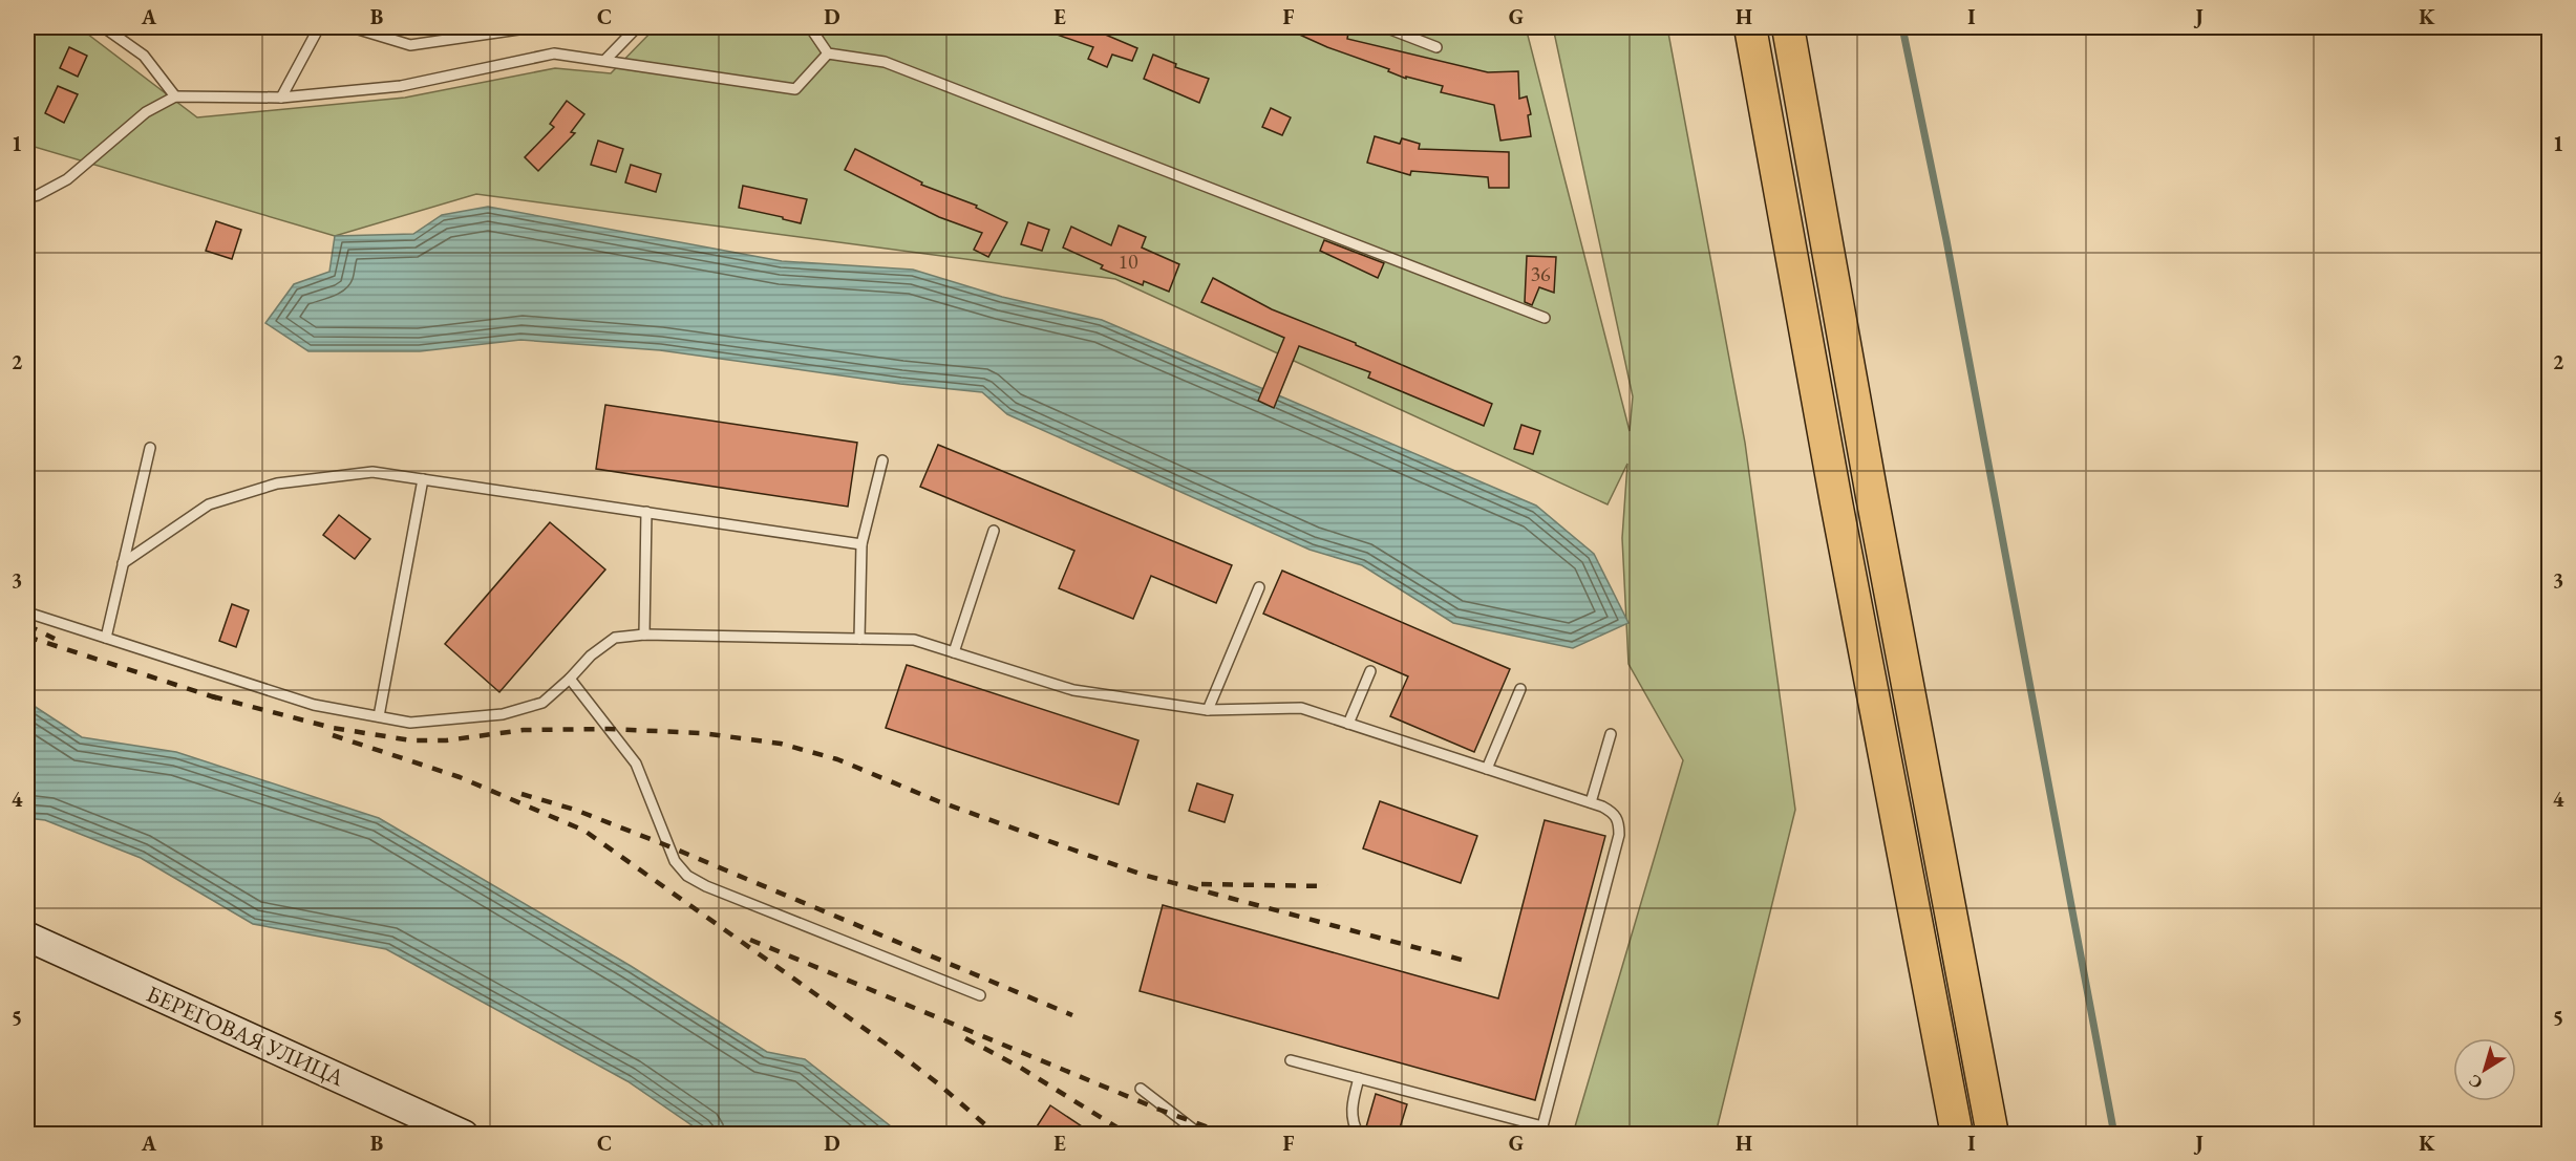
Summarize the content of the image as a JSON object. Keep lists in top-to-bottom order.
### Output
{
  "streets": {
    "street": ["БЕРЕГОВАЯ УЛИЦА"]
  },
  "house_numbers": ["10", "36"],
  "north": "bottom left",
  "grid": {
    "columns": [
      "A",
      "B",
      "C",
      "D",
      "E",
      "F",
      "G",
      "H",
      "I",
      "J",
      "K"
    ],
    "rows": [
      "1",
      "2",
      "3",
      "4",
      "5"
    ]
  }
}
